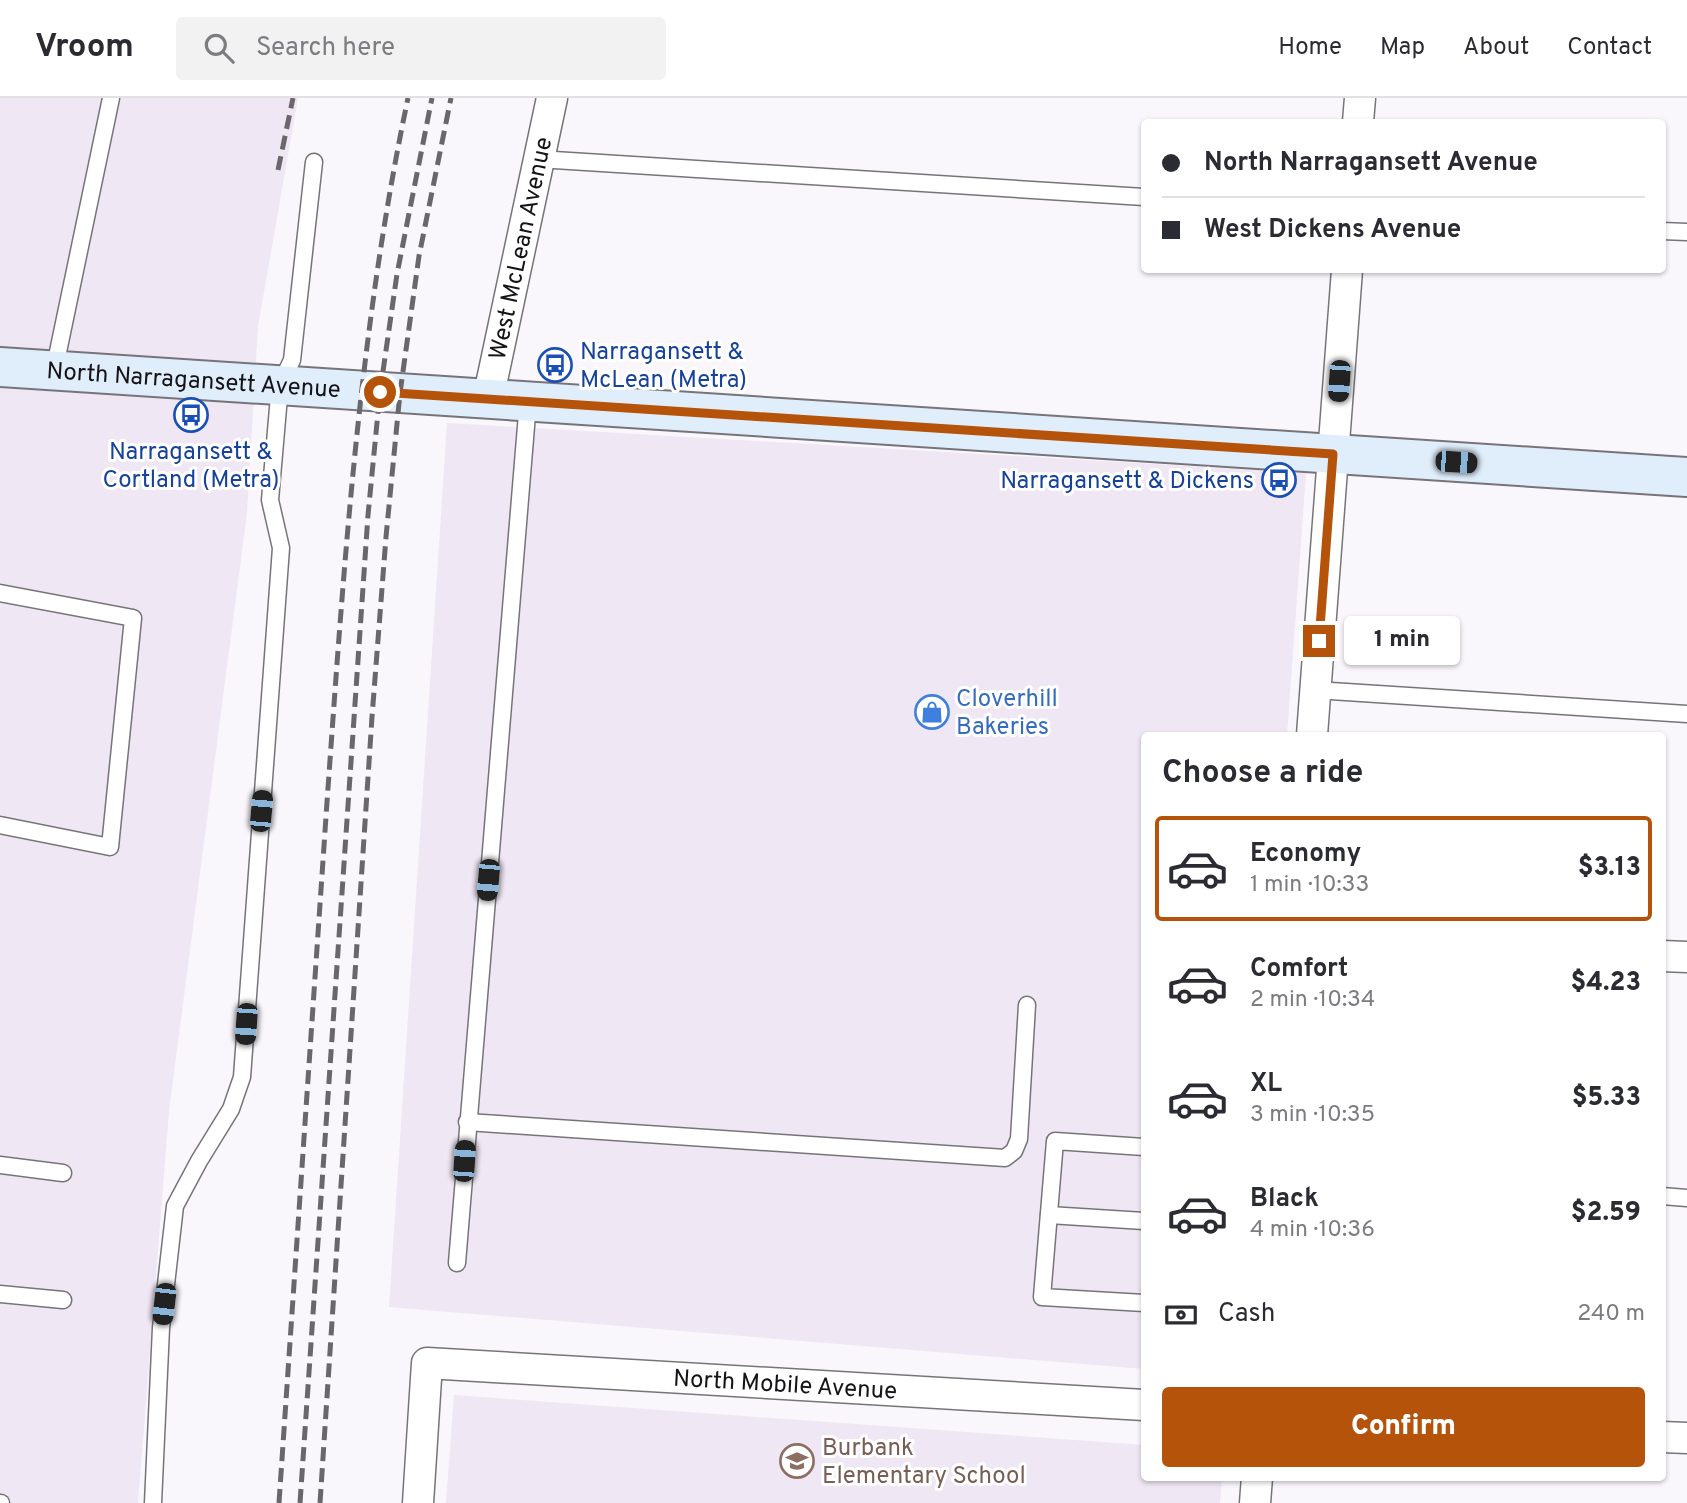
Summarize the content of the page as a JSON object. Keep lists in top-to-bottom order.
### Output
{
  "streets": {
    "street": ["West McLean Avenue", "North Narragansett Avenue", "North Mobile Avenue"]
  },
  "crossings": [
    ["West McLean Avenue", "North Narragansett Avenue"]
  ],
  "places": {
    "bus stop": ["Narragansett & McLean (Metra)", "Narragansett & Cortland (Metra)", "Narragansett & Dickens"],
    "shop": ["Cloverhill Bakeries"],
    "school or university": ["Burbank Elementary School"]
  },
  "page": {
    "header": "Vroom",
    "search": "Search here",
    "nav": [
      "Home",
      "Map",
      "About",
      "Contact"
    ],
    "banner": ["North Narragansett Avenue", "West Dickens Avenue"],
    "bubble": "1 min",
    "heading": "Choose a ride",
    "list": [
      {
        "name": "Economy",
        "note": "1 min · 10:33",
        "value": "$3.13"
      },
      {
        "name": "Comfort",
        "note": "2 min · 10:34",
        "value": "$4.23"
      },
      {
        "name": "XL",
        "note": "3 min · 10:35",
        "value": "$5.33"
      },
      {
        "name": "Black",
        "note": "4 min · 10:36",
        "value": "$2.59"
      }
    ],
    "pay": ["Cash", "240 m"],
    "buttons": "Confirm"
  }
}
